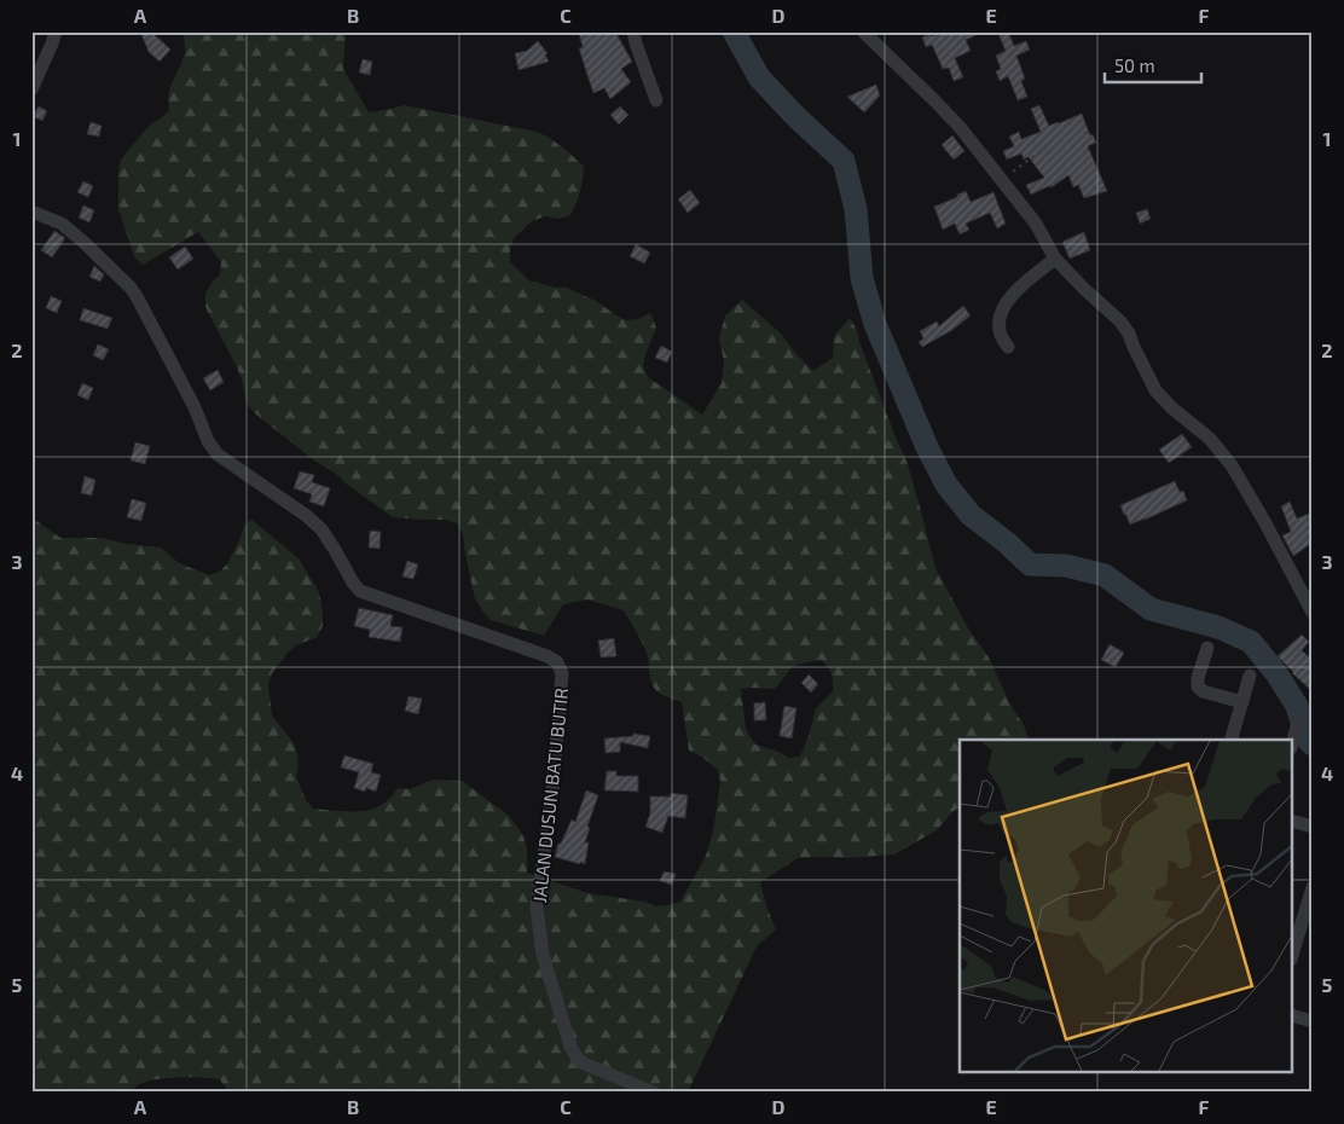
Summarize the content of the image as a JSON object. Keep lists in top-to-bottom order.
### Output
{
  "streets": {
    "street": ["JALAN DUSUN BATU BUTIR"]
  },
  "scale_bar": "50 m",
  "grid": {
    "columns": [
      "A",
      "B",
      "C",
      "D",
      "E",
      "F"
    ],
    "rows": [
      "1",
      "2",
      "3",
      "4",
      "5"
    ]
  }
}
